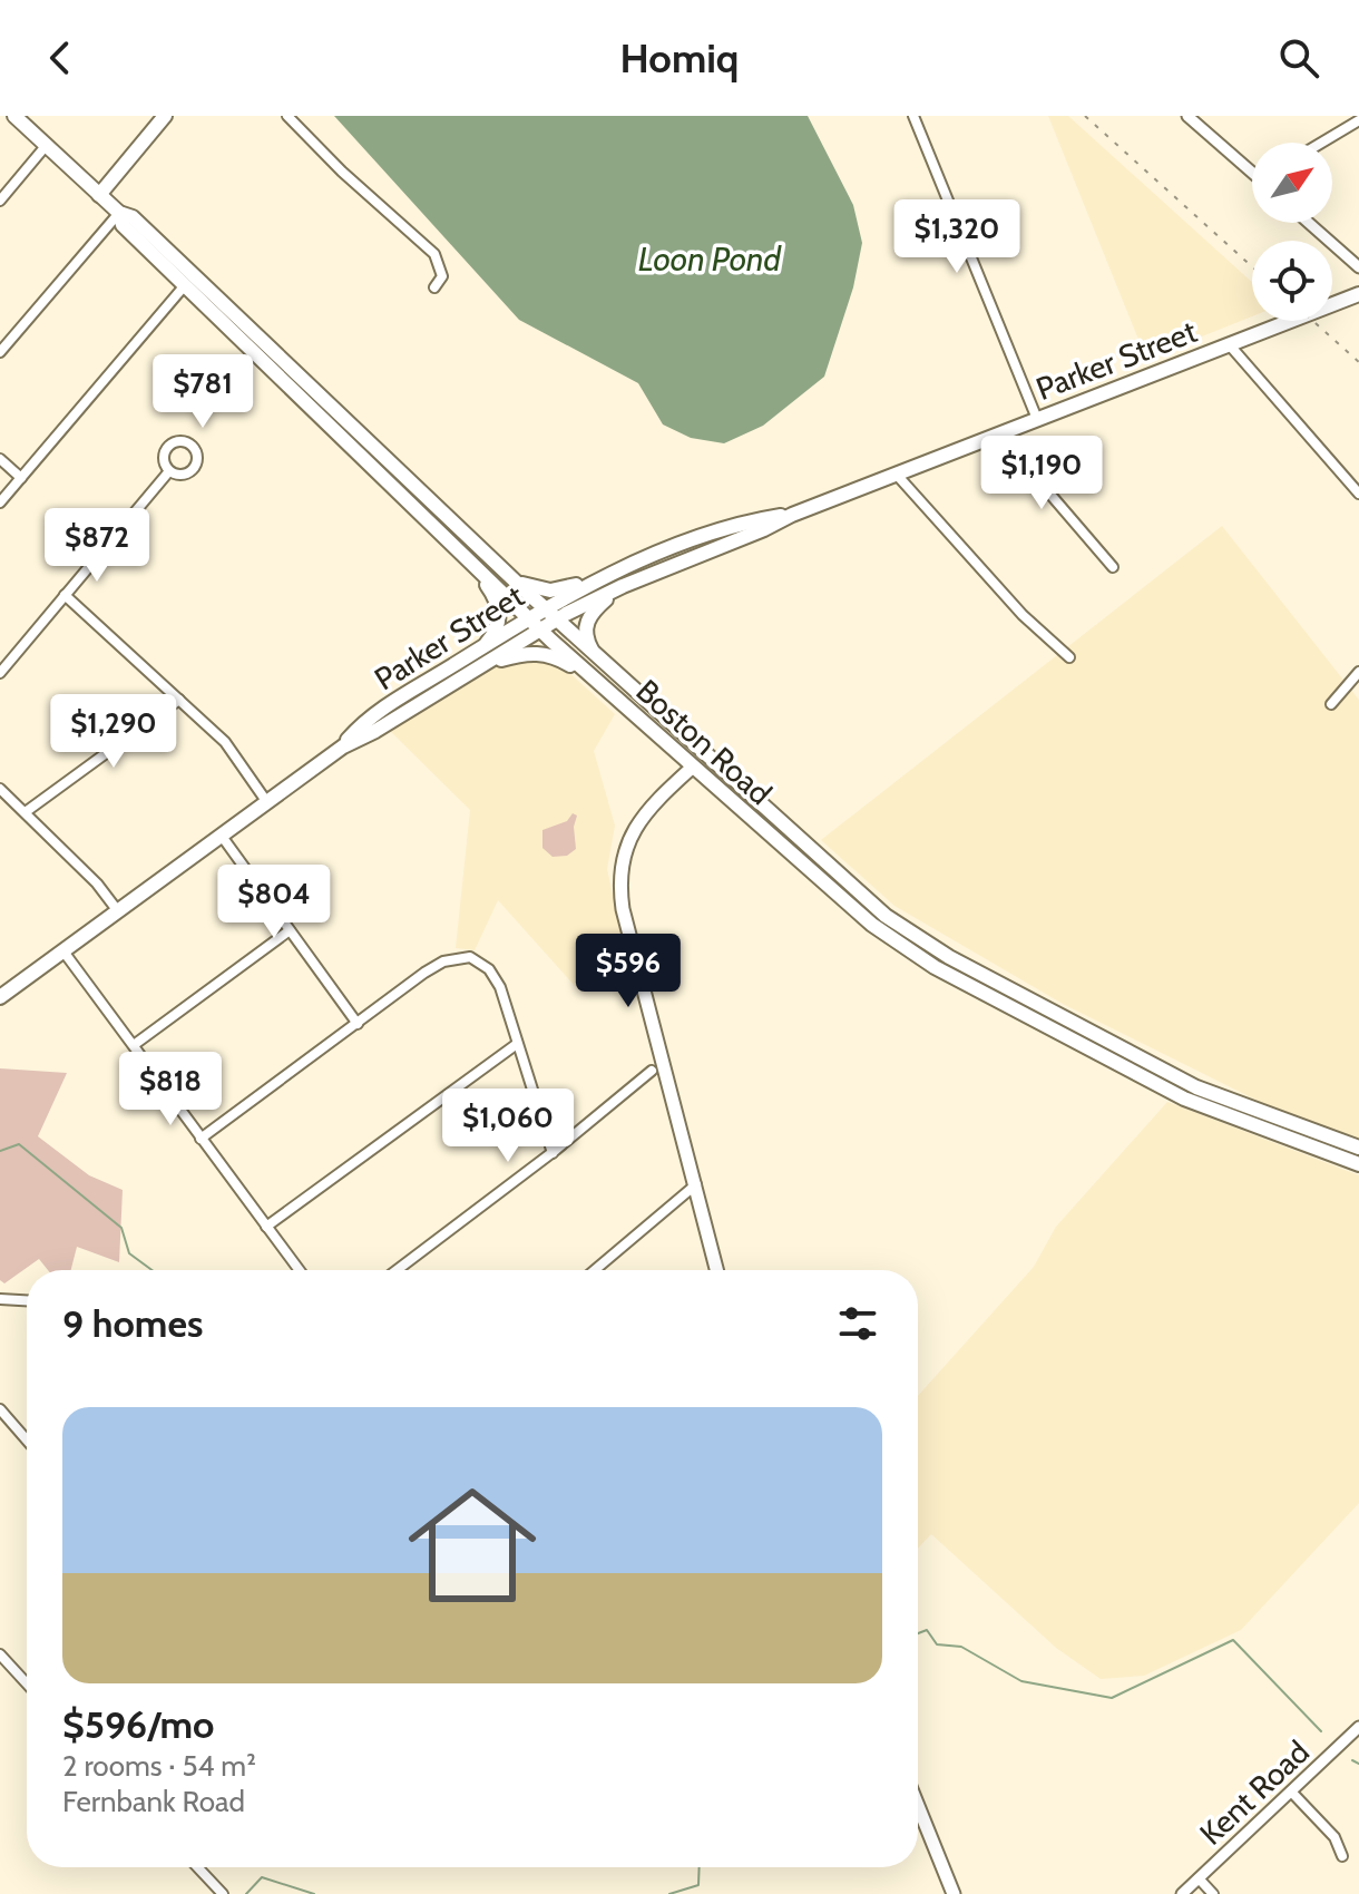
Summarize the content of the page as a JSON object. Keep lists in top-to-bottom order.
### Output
{
  "streets": {
    "main road": ["Parker Street", "Boston Road"],
    "street": ["Kent Road"]
  },
  "crossings": [
    ["Parker Street", "Boston Road"]
  ],
  "water": ["Loon Pond"],
  "north": "top right",
  "page": {
    "header": "Homiq",
    "price": [
      "$1,320",
      "$781",
      "$1,190",
      "$872",
      "$1,290",
      "$804",
      "$596",
      "$818",
      "$1,060"
    ],
    "heading": "9 homes",
    "list": [
      {
        "name": "$596/mo",
        "note": "2 rooms · 54 m² · Fernbank Road"
      }
    ]
  }
}
